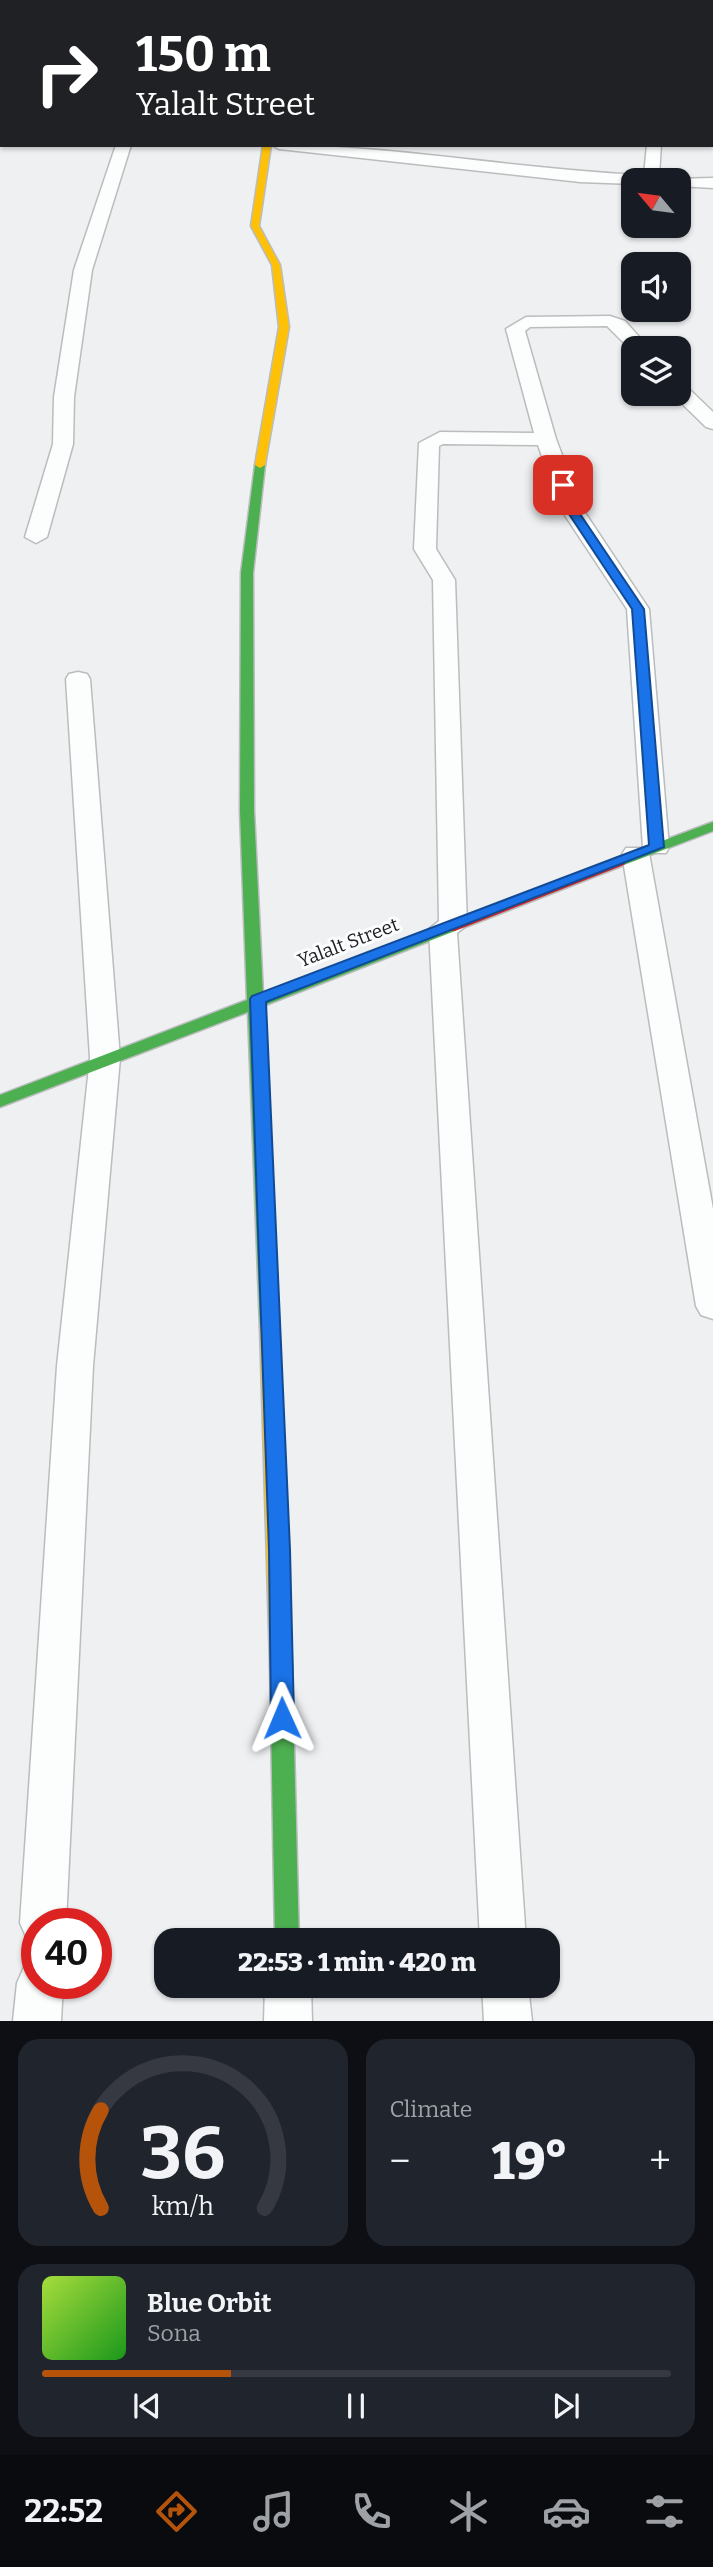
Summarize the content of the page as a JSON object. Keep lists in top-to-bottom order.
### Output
{
  "streets": {
    "street": ["Yalalt Street"]
  },
  "north": "top left",
  "page": {
    "turn": ["150 m", "Yalalt Street"],
    "limit": "40",
    "trip": "22:53 · 1 min · 420 m",
    "tile": "Climate",
    "heat": ["−", "19°", "+"],
    "song": ["Blue Orbit", "Sona"],
    "tabs": "22:52",
    "gauge": ["36", "km/h"]
  }
}
